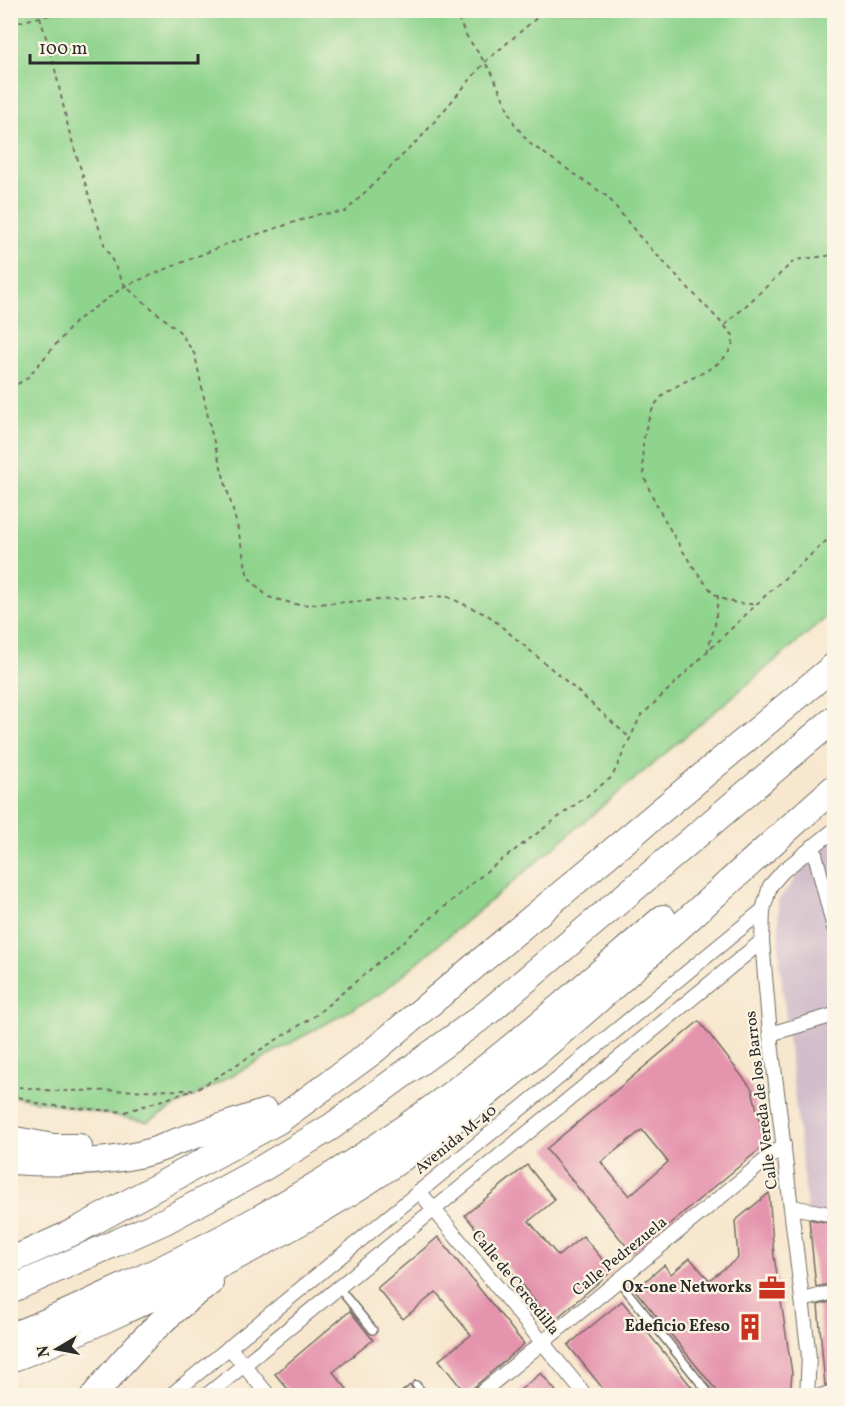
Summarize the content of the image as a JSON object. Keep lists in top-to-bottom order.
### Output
{
  "streets": {
    "street": [
      "Calle Vereda de los Barros",
      "Avenida M-40",
      "Calle Pedrezuela",
      "Calle de Cercedilla"
    ]
  },
  "crossings": [
    ["Calle Vereda de los Barros", "Avenida M-40"],
    ["Calle Vereda de los Barros", "Calle Pedrezuela"],
    ["Avenida M-40", "Calle de Cercedilla"],
    ["Calle Pedrezuela", "Calle de Cercedilla"]
  ],
  "places": {
    "office": ["Ox-one Networks"],
    "building": ["Edeficio Efeso"]
  },
  "scale_bar": "100 m",
  "north": "left"
}
